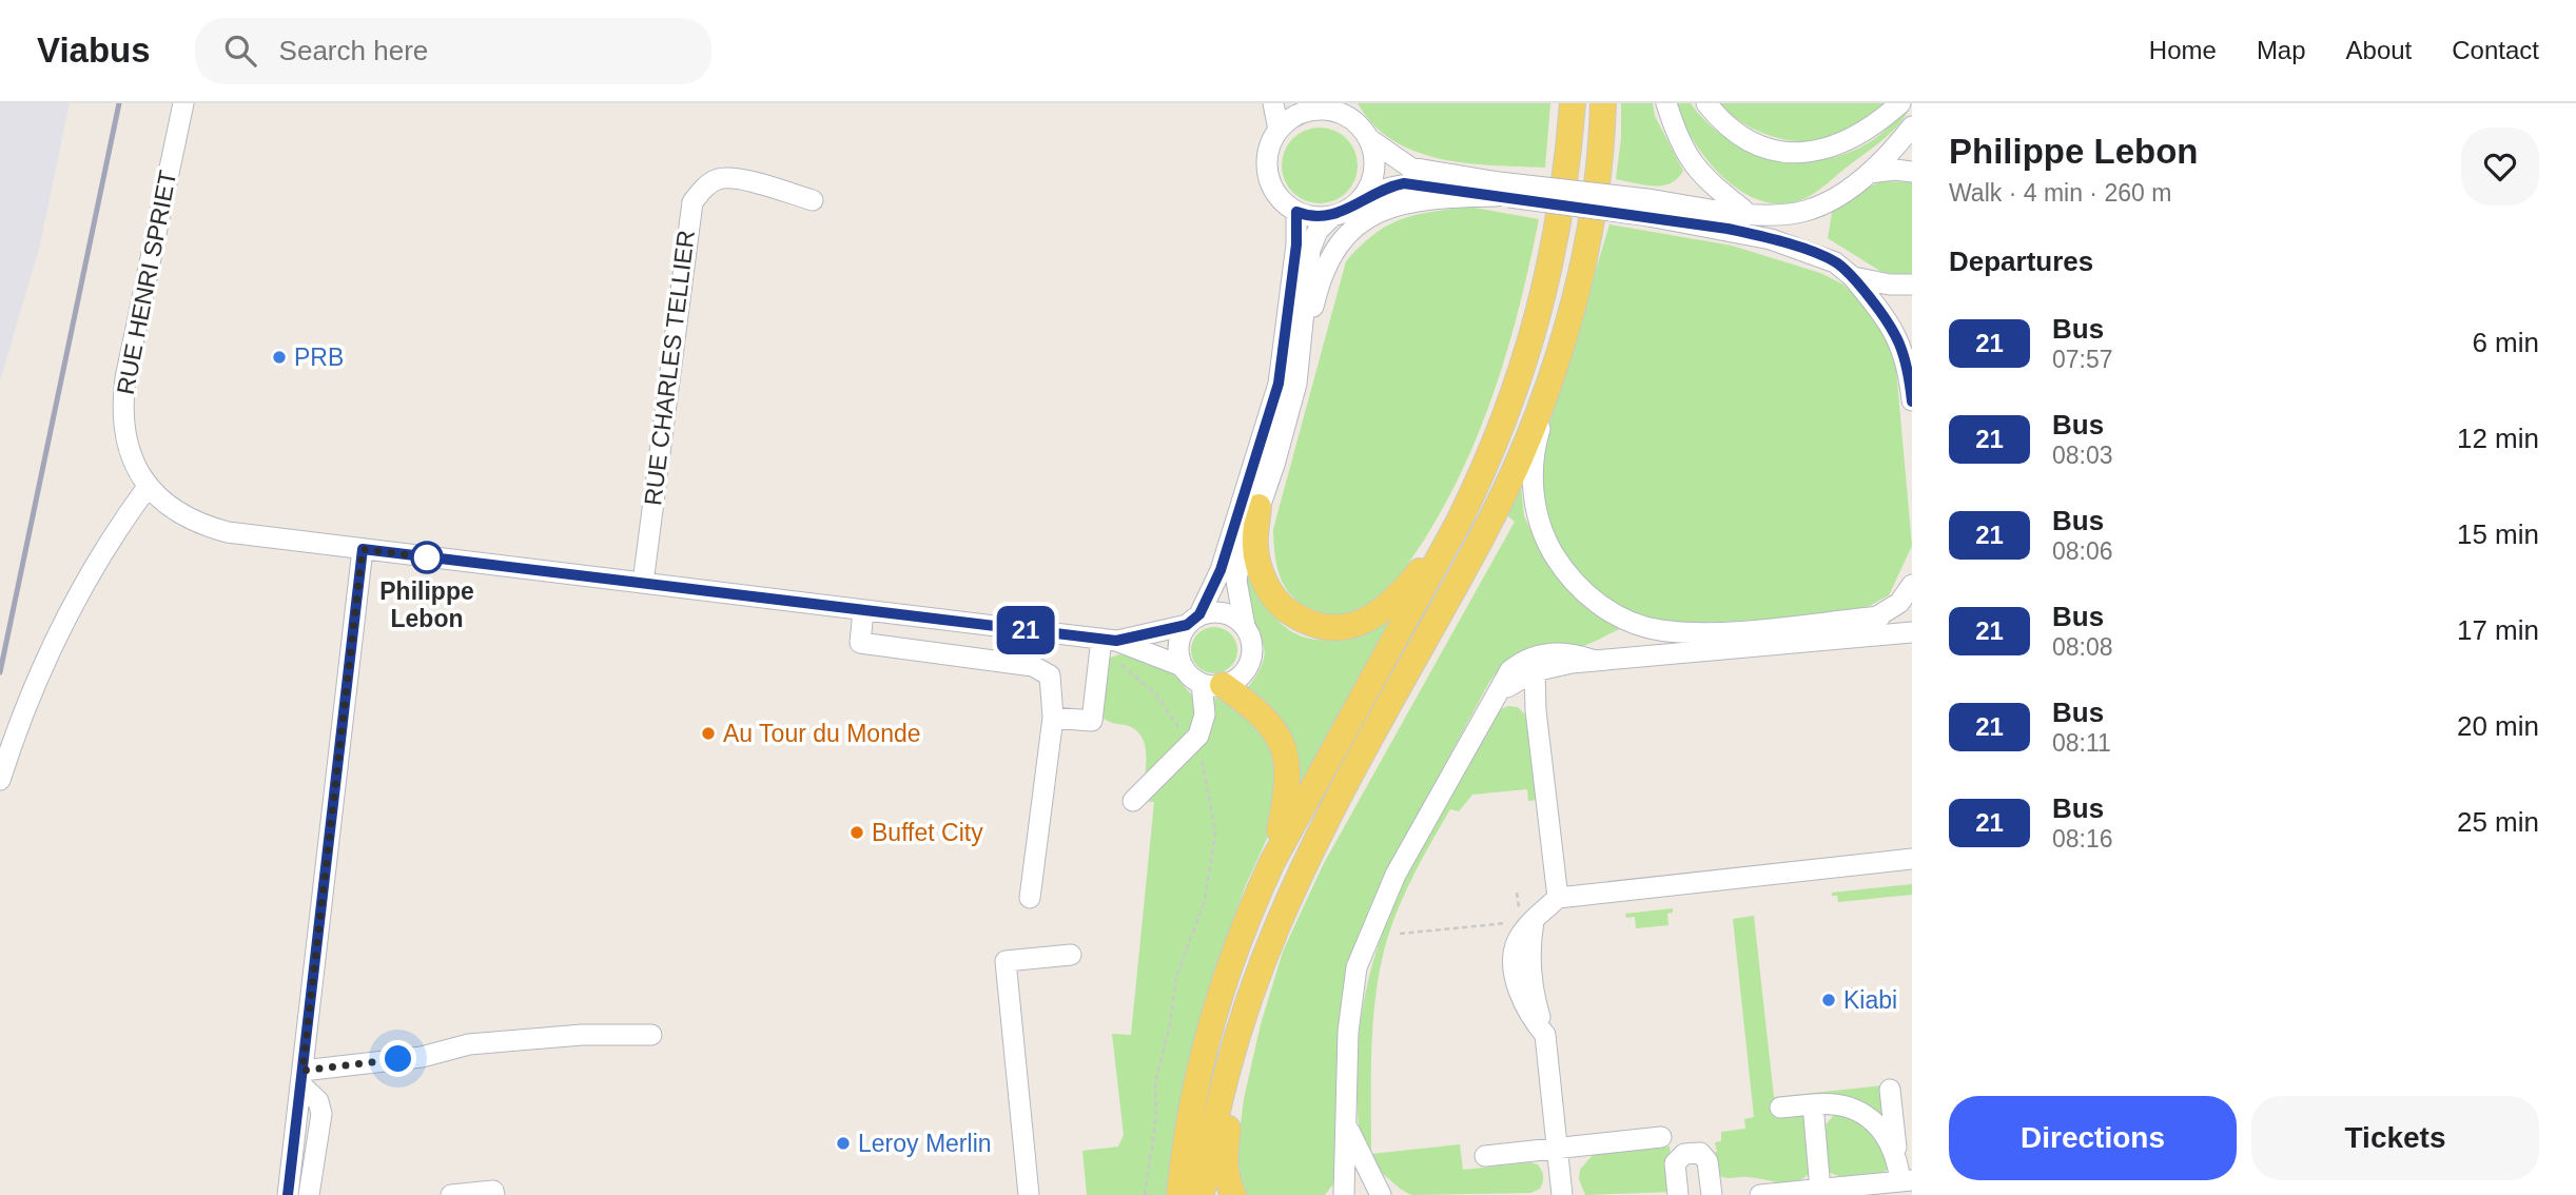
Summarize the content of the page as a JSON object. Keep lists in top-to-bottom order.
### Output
{
  "streets": {
    "street": ["RUE HENRI SPRIET", "RUE CHARLES TELLIER"]
  },
  "crossings": [
    ["RUE HENRI SPRIET", "RUE CHARLES TELLIER"]
  ],
  "places": [
    "PRB",
    "Philippe Lebon",
    "Au Tour du Monde",
    "Buffet City",
    "Kiabi",
    "Leroy Merlin"
  ],
  "lines": ["bus line 21"],
  "page": {
    "header": "Viabus",
    "search": "Search here",
    "nav": [
      "Home",
      "Map",
      "About",
      "Contact"
    ],
    "on_map": "21",
    "heading": [
      ["Philippe Lebon", "Walk · 4 min · 260 m"],
      "Departures"
    ],
    "list": [
      {
        "mark": "21",
        "name": "Bus",
        "note": "07:57",
        "value": "6 min"
      },
      {
        "mark": "21",
        "name": "Bus",
        "note": "08:03",
        "value": "12 min"
      },
      {
        "mark": "21",
        "name": "Bus",
        "note": "08:06",
        "value": "15 min"
      },
      {
        "mark": "21",
        "name": "Bus",
        "note": "08:08",
        "value": "17 min"
      },
      {
        "mark": "21",
        "name": "Bus",
        "note": "08:11",
        "value": "20 min"
      },
      {
        "mark": "21",
        "name": "Bus",
        "note": "08:16",
        "value": "25 min"
      }
    ],
    "buttons": ["Directions", "Tickets"]
  }
}
